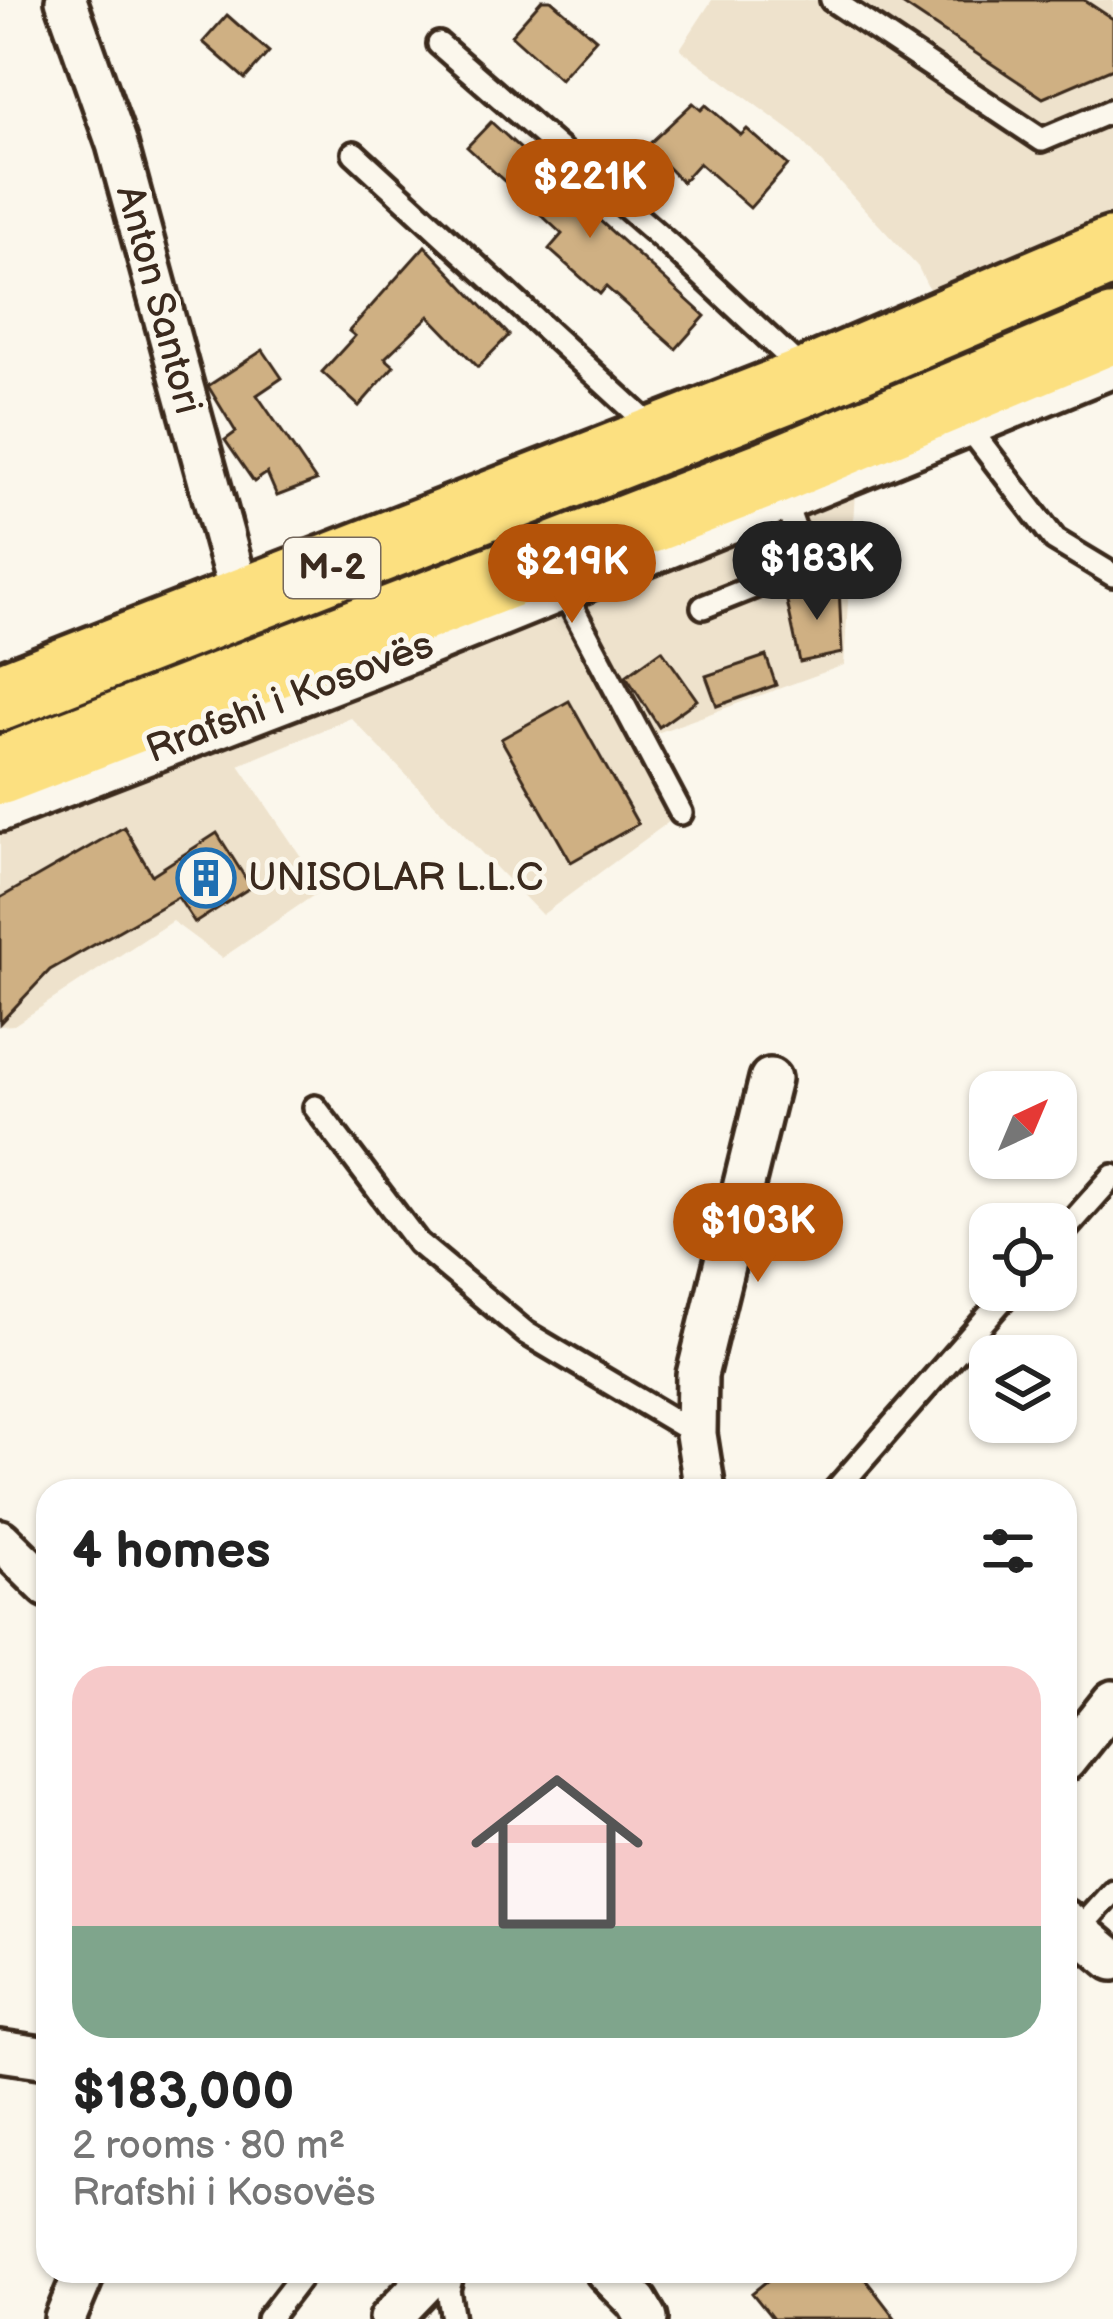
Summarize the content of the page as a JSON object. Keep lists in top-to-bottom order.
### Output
{
  "streets": {
    "highway": ["M-2", "Rrafshi i Kosovës"],
    "street": ["Anton Santori"]
  },
  "crossings": [
    ["Anton Santori", "M-2"]
  ],
  "places": {
    "building": ["UNISOLAR L.L.C"]
  },
  "north": "top right",
  "page": {
    "price": [
      "$221K",
      "$183K",
      "$219K",
      "$103K"
    ],
    "heading": "4 homes",
    "list": [
      {
        "name": "$183,000",
        "note": "2 rooms · 80 m² · Rrafshi i Kosovës"
      }
    ]
  }
}
